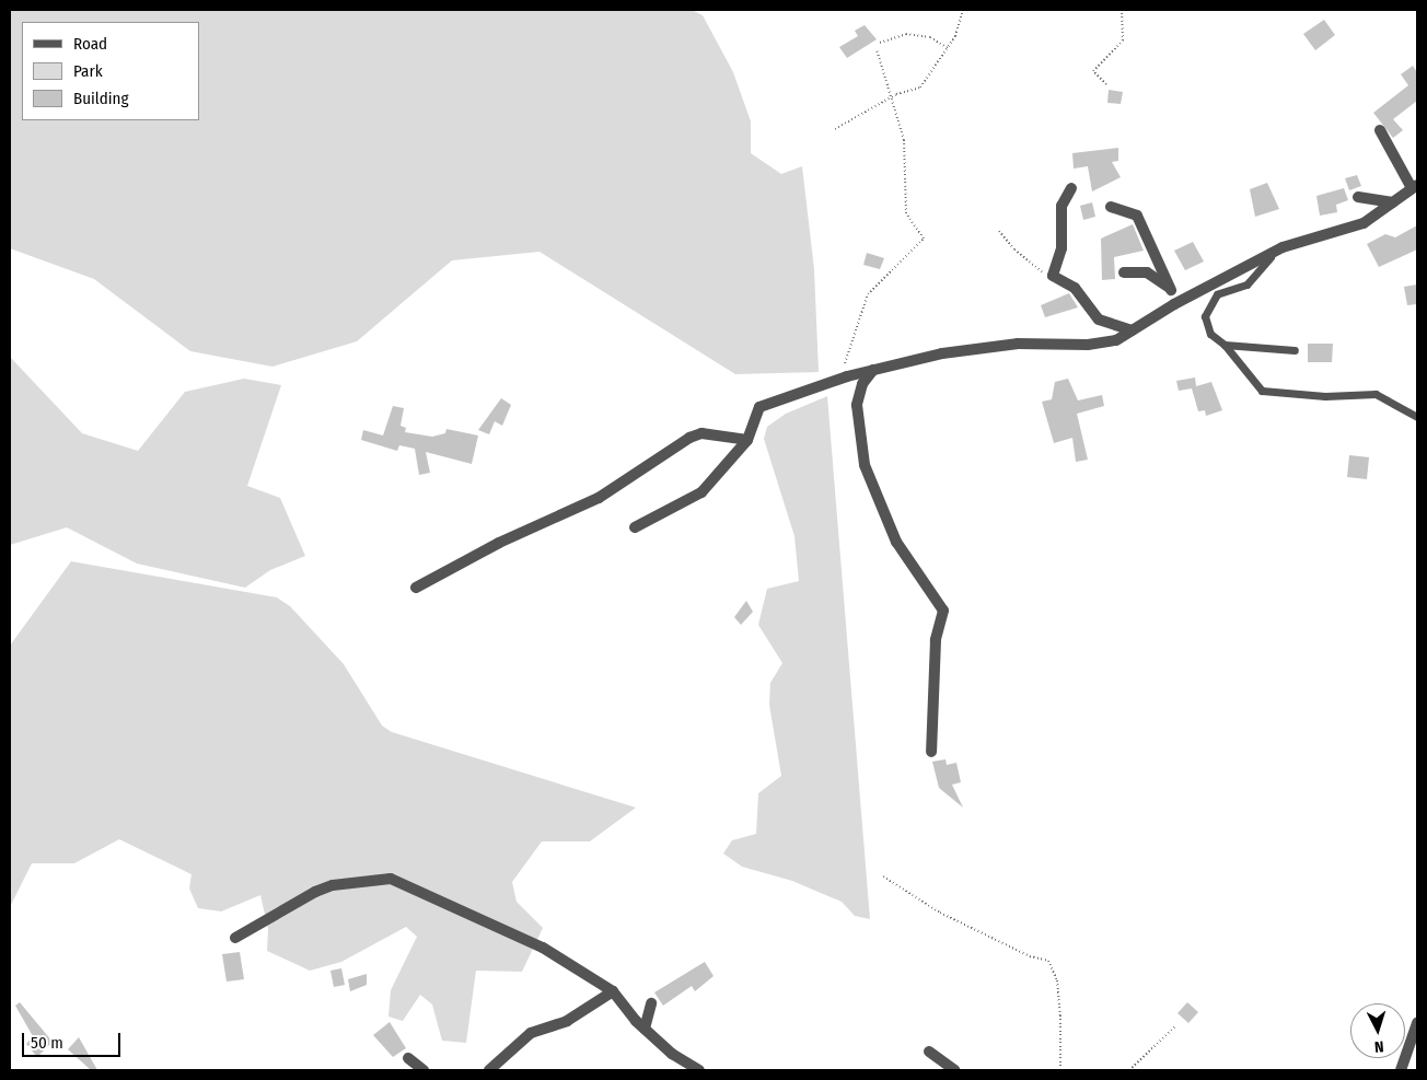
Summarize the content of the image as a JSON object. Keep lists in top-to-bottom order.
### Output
{
  "legend": ["Road", "Park", "Building"],
  "scale_bar": "50 m",
  "north": "bottom"
}
